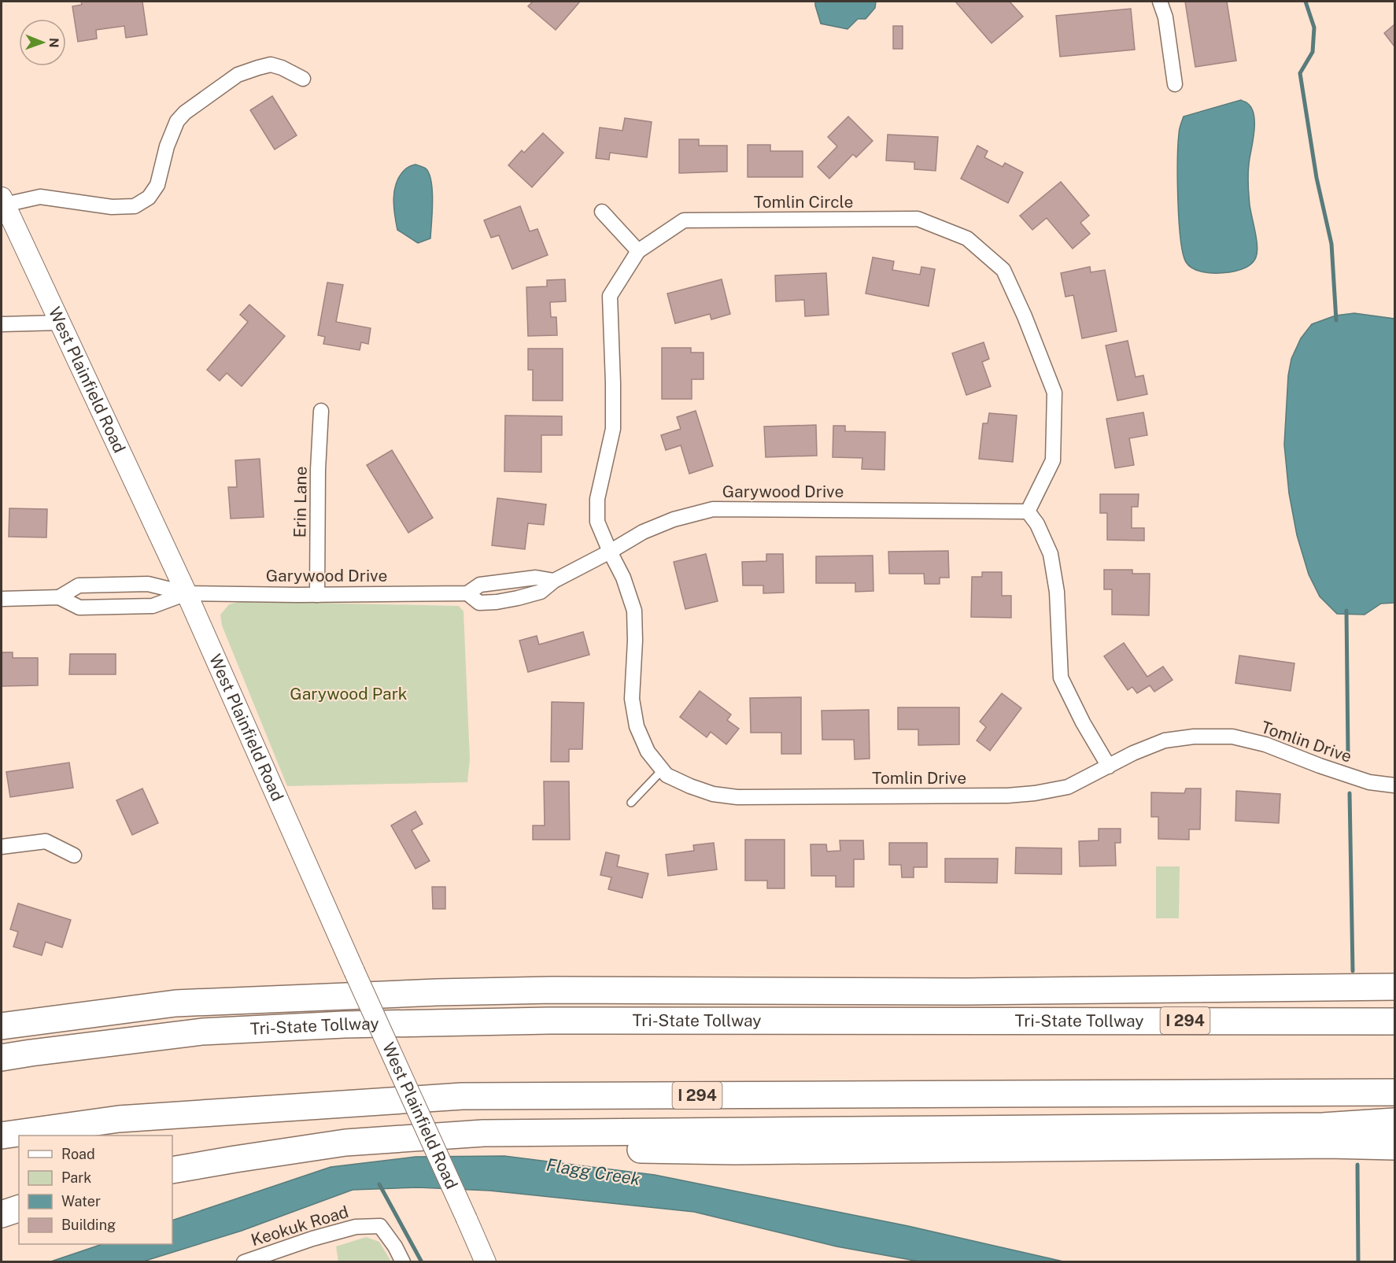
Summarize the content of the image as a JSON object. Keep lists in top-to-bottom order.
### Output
{
  "streets": {
    "highway": ["Tri-State Tollway", "I 294"],
    "main road": ["West Plainfield Road"],
    "street": [
      "Tomlin Circle",
      "Garywood Drive",
      "Erin Lane",
      "Tomlin Drive",
      "Keokuk Road"
    ]
  },
  "crossings": [
    ["Tomlin Circle", "Garywood Drive"],
    ["Tomlin Circle", "Tomlin Drive"],
    ["West Plainfield Road", "Garywood Drive"],
    ["Garywood Drive", "Erin Lane"],
    ["Garywood Drive", "Tomlin Drive"]
  ],
  "water": ["Flagg Creek"],
  "parks": ["Garywood Park"],
  "legend": [
    "Road",
    "Park",
    "Water",
    "Building"
  ],
  "north": "right"
}
